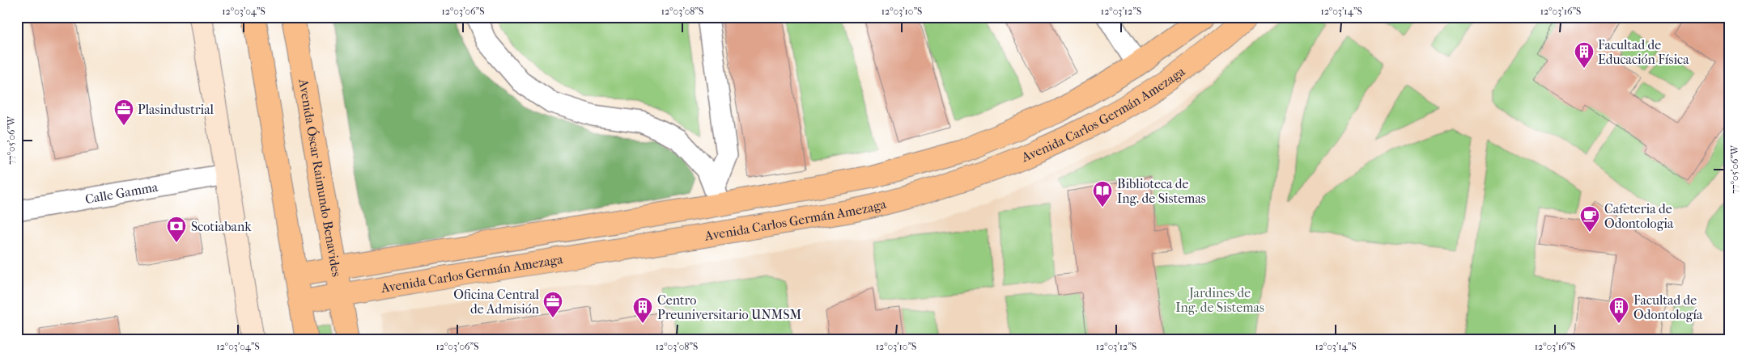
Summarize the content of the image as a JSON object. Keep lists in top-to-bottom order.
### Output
{
  "streets": {
    "main road": ["Avenida Carlos Germán Amezaga", "Avenida Óscar Raimundo Benavides"],
    "street": ["Calle Gamma"]
  },
  "crossings": [
    ["Avenida Carlos Germán Amezaga", "Avenida Óscar Raimundo Benavides"]
  ],
  "parks": ["Jardines de Ing. de Sistemas"],
  "places": {
    "building": ["Facultad de Educación Física", "Centro Preuniversitario UNMSM", "Facultad de Odontología"],
    "office": ["Plasindustrial", "Oficina Central de Admisión"],
    "library": ["Biblioteca de Ing. de Sistemas"],
    "cafe": ["Cafeteria de Odontologia"],
    "bank": ["Scotiabank"]
  },
  "coordinates": [
    "12°03'04\"S",
    "12°03'06\"S",
    "12°03'08\"S",
    "12°03'10\"S",
    "12°03'12\"S",
    "12°03'14\"S",
    "12°03'16\"S",
    "77°05'06\"W"
  ]
}
